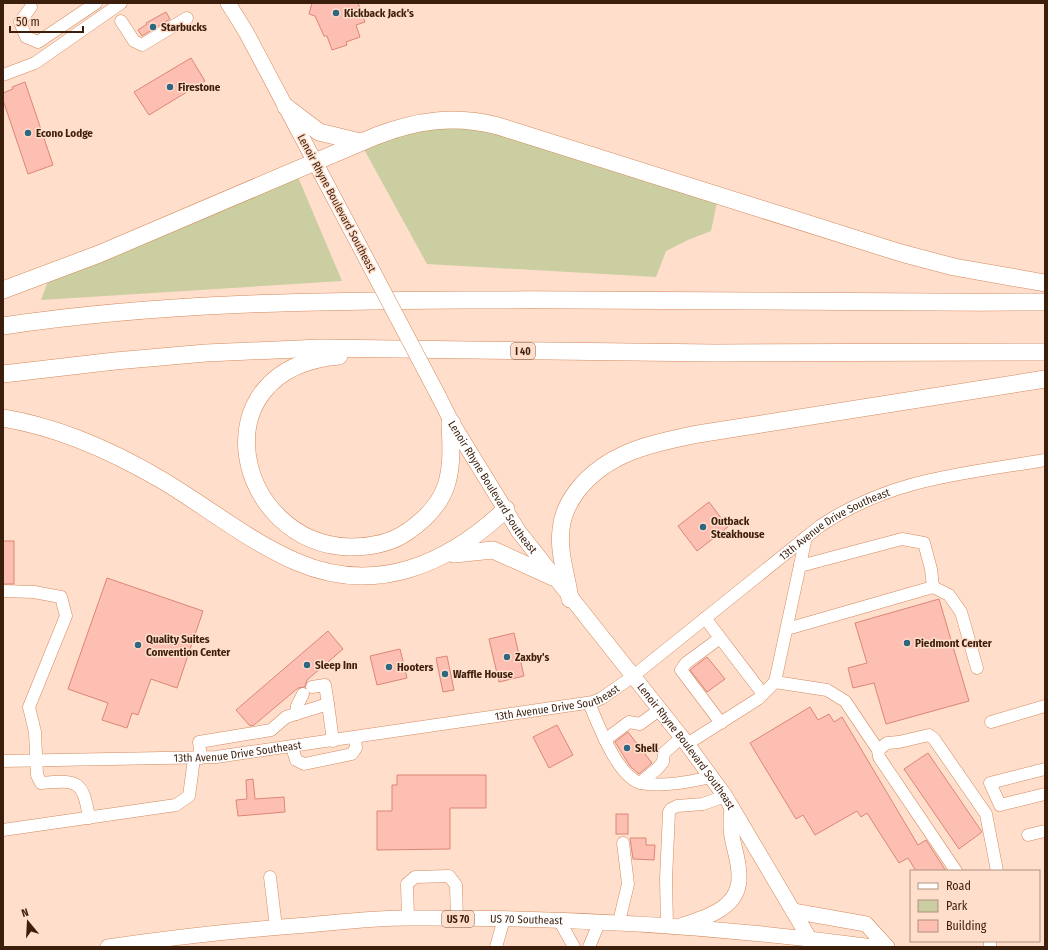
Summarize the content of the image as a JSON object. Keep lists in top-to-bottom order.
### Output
{
  "streets": {
    "highway": ["I 40"],
    "main road": ["Lenoir Rhyne Boulevard Southeast", "US 70", "US 70 Southeast"],
    "street": ["13th Avenue Drive Southeast"]
  },
  "crossings": [
    ["Lenoir Rhyne Boulevard Southeast", "13th Avenue Drive Southeast"],
    ["Lenoir Rhyne Boulevard Southeast", "US 70 Southeast"]
  ],
  "places": [
    "Kickback Jack's",
    "Starbucks",
    "Firestone",
    "Econo Lodge",
    "Outback Steakhouse",
    "Piedmont Center",
    "Quality Suites Convention Center",
    "Zaxby's",
    "Sleep Inn",
    "Hooters",
    "Waffle House",
    "Shell"
  ],
  "legend": ["Road", "Park", "Building"],
  "scale_bar": "50 m",
  "north": "top"
}
